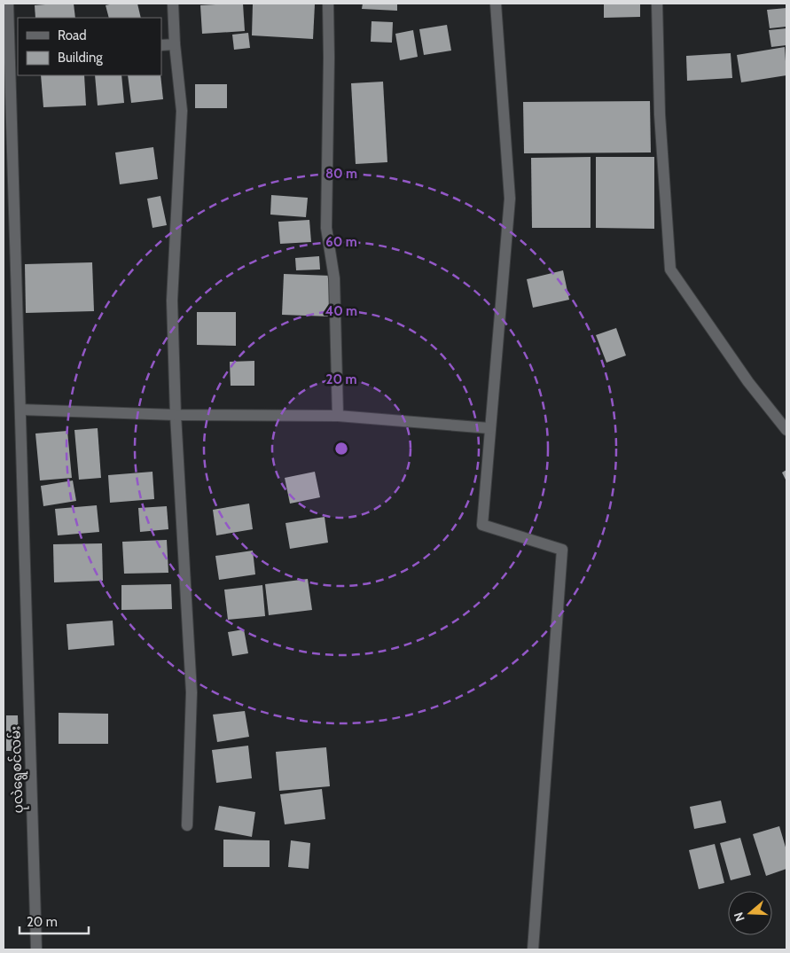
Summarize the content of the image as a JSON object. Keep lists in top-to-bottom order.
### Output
{
  "streets": {
    "street": ["ပုလဲရွေစင်လမ်း"]
  },
  "legend": ["Road", "Building"],
  "scale_bar": "20 m",
  "north": "left",
  "rings": [
    "80 m",
    "60 m",
    "40 m",
    "20 m"
  ]
}
